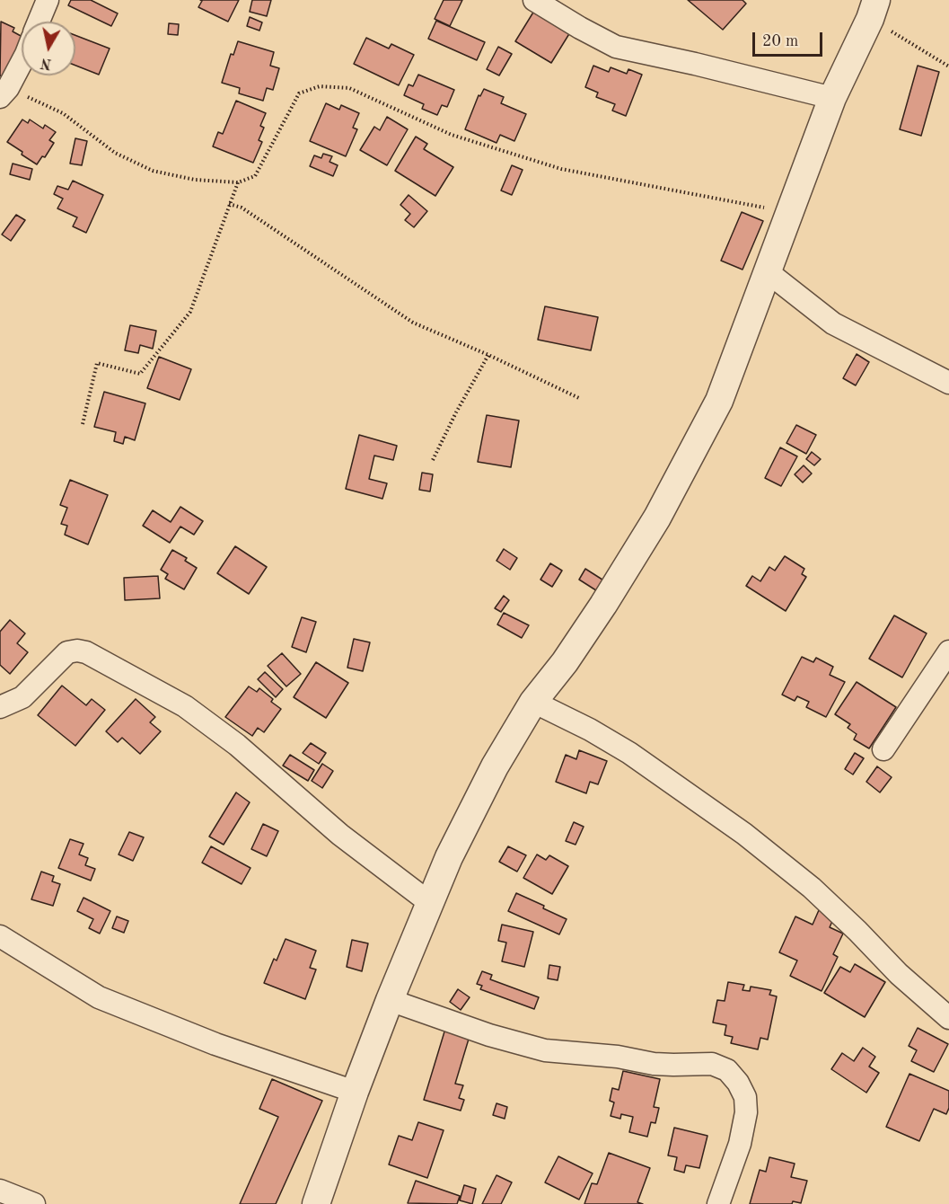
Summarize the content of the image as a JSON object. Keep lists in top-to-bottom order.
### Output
{
  "scale_bar": "20 m",
  "north": "bottom"
}
